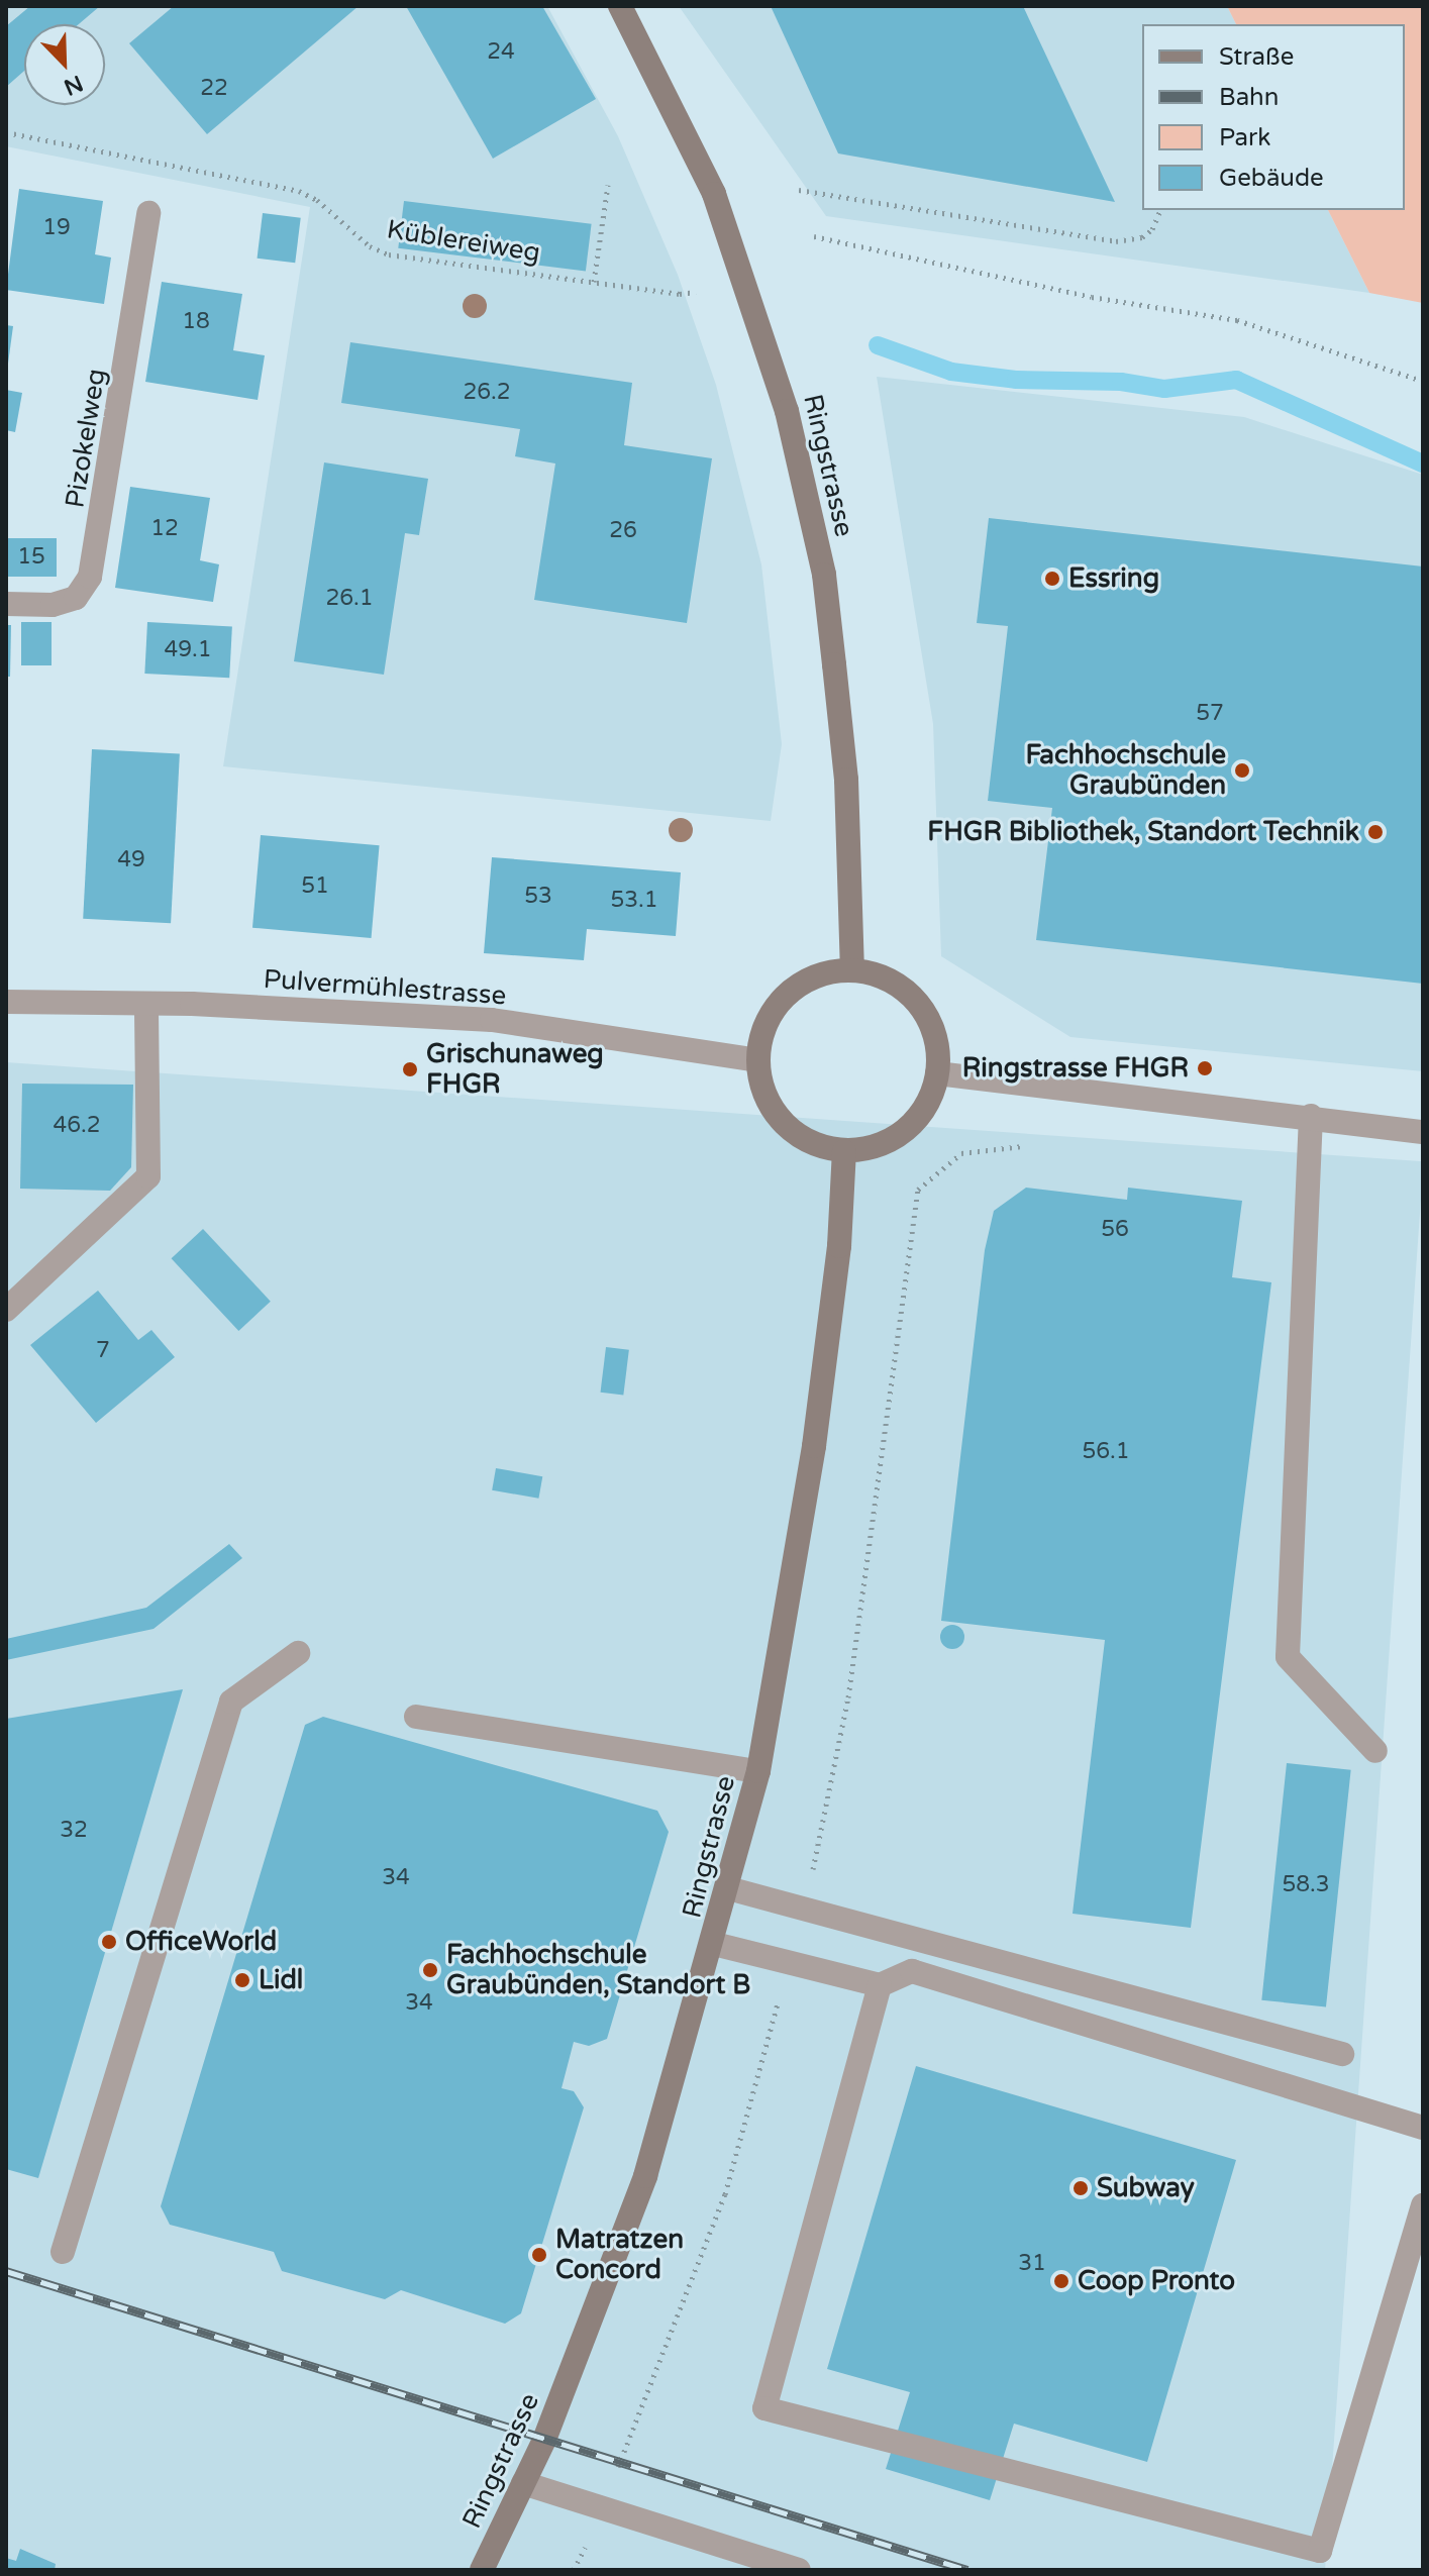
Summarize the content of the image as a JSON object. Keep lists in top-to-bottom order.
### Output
{
  "streets": {
    "main road": ["Ringstrasse"],
    "street": ["Pizokelweg", "Pulvermühlestrasse"],
    "path": ["Küblereiweg"]
  },
  "crossings": [
    ["Ringstrasse", "Pulvermühlestrasse"]
  ],
  "places": [
    "Essring",
    "Fachhochschule Graubünden",
    "FHGR Bibliothek, Standort Technik",
    "Ringstrasse FHGR",
    "Grischunaweg FHGR",
    "OfficeWorld",
    "Fachhochschule Graubünden, Standort B",
    "Lidl",
    "Subway",
    "Matratzen Concord",
    "Coop Pronto"
  ],
  "house_numbers": [
    "24",
    "22",
    "19",
    "18",
    "26.2",
    "12",
    "26",
    "15",
    "26.1",
    "49.1",
    "57",
    "49",
    "51",
    "53",
    "53.1",
    "46.2",
    "56",
    "7",
    "56.1",
    "32",
    "34",
    "58.3",
    "34",
    "31"
  ],
  "legend": [
    "Straße",
    "Bahn",
    "Park",
    "Gebäude"
  ],
  "north": "bottom right"
}
